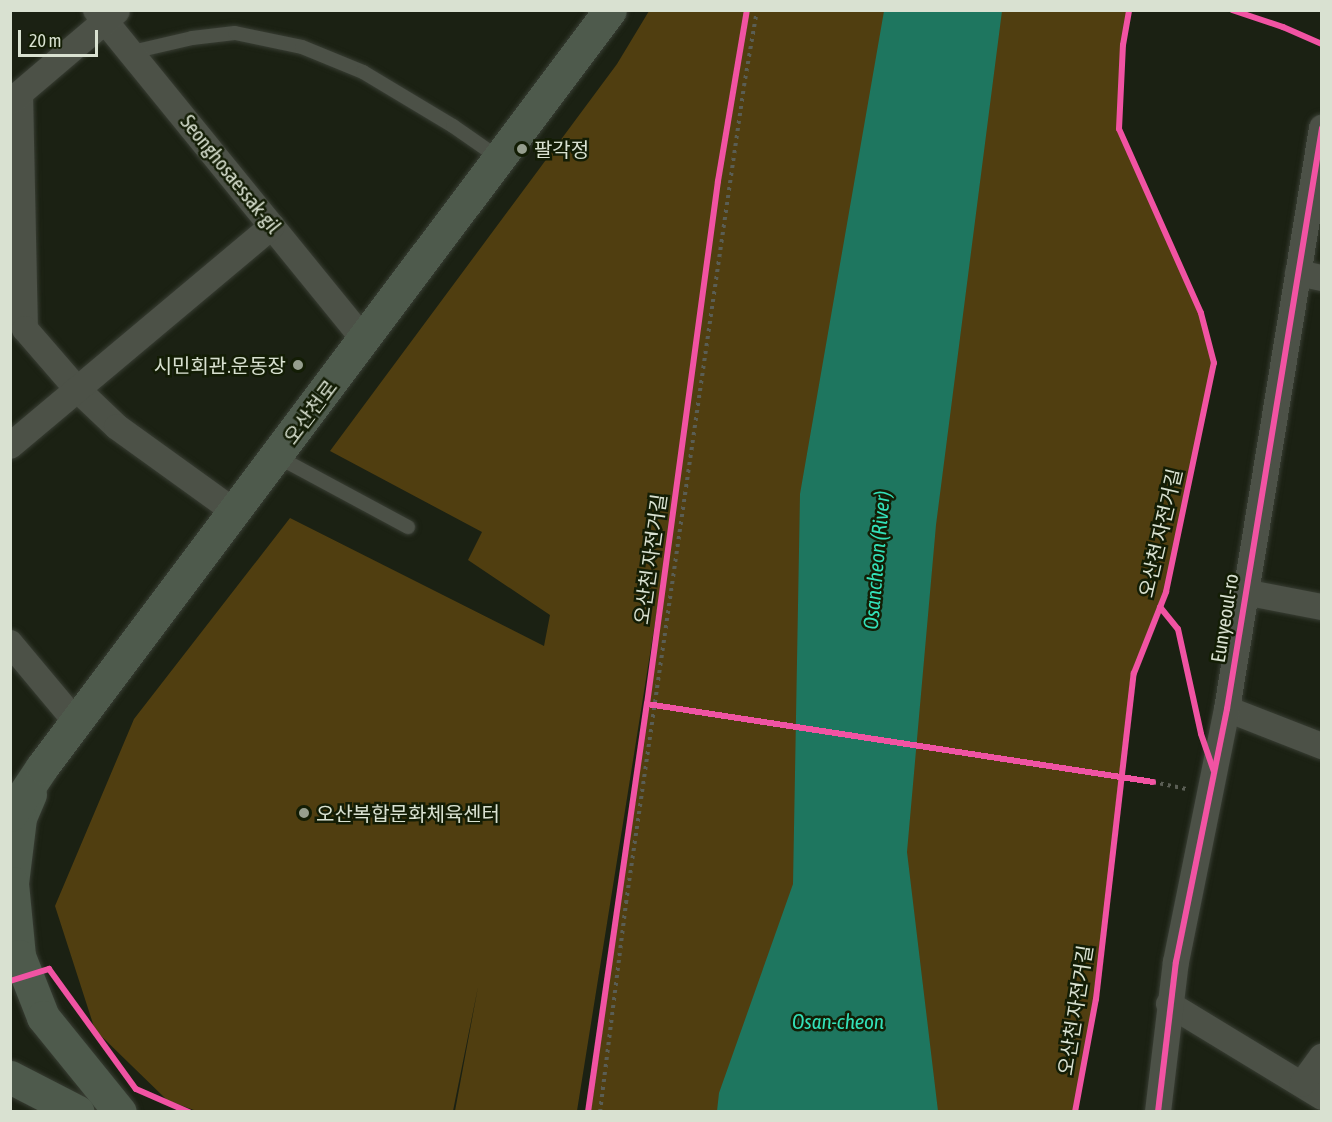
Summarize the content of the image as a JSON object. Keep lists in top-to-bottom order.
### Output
{
  "streets": {
    "main road": ["오산천로"],
    "street": ["Seonghosaessak-gil", "Eunyeoul-ro"],
    "cycle path": ["오산천 자전거길"]
  },
  "crossings": [
    ["Seonghosaessak-gil", "오산천로"]
  ],
  "water": ["Osancheon (River)", "Osan-cheon"],
  "places": ["팔각정", "시민회관.운동장", "오산복합문화체육센터"],
  "scale_bar": "20 m"
}
